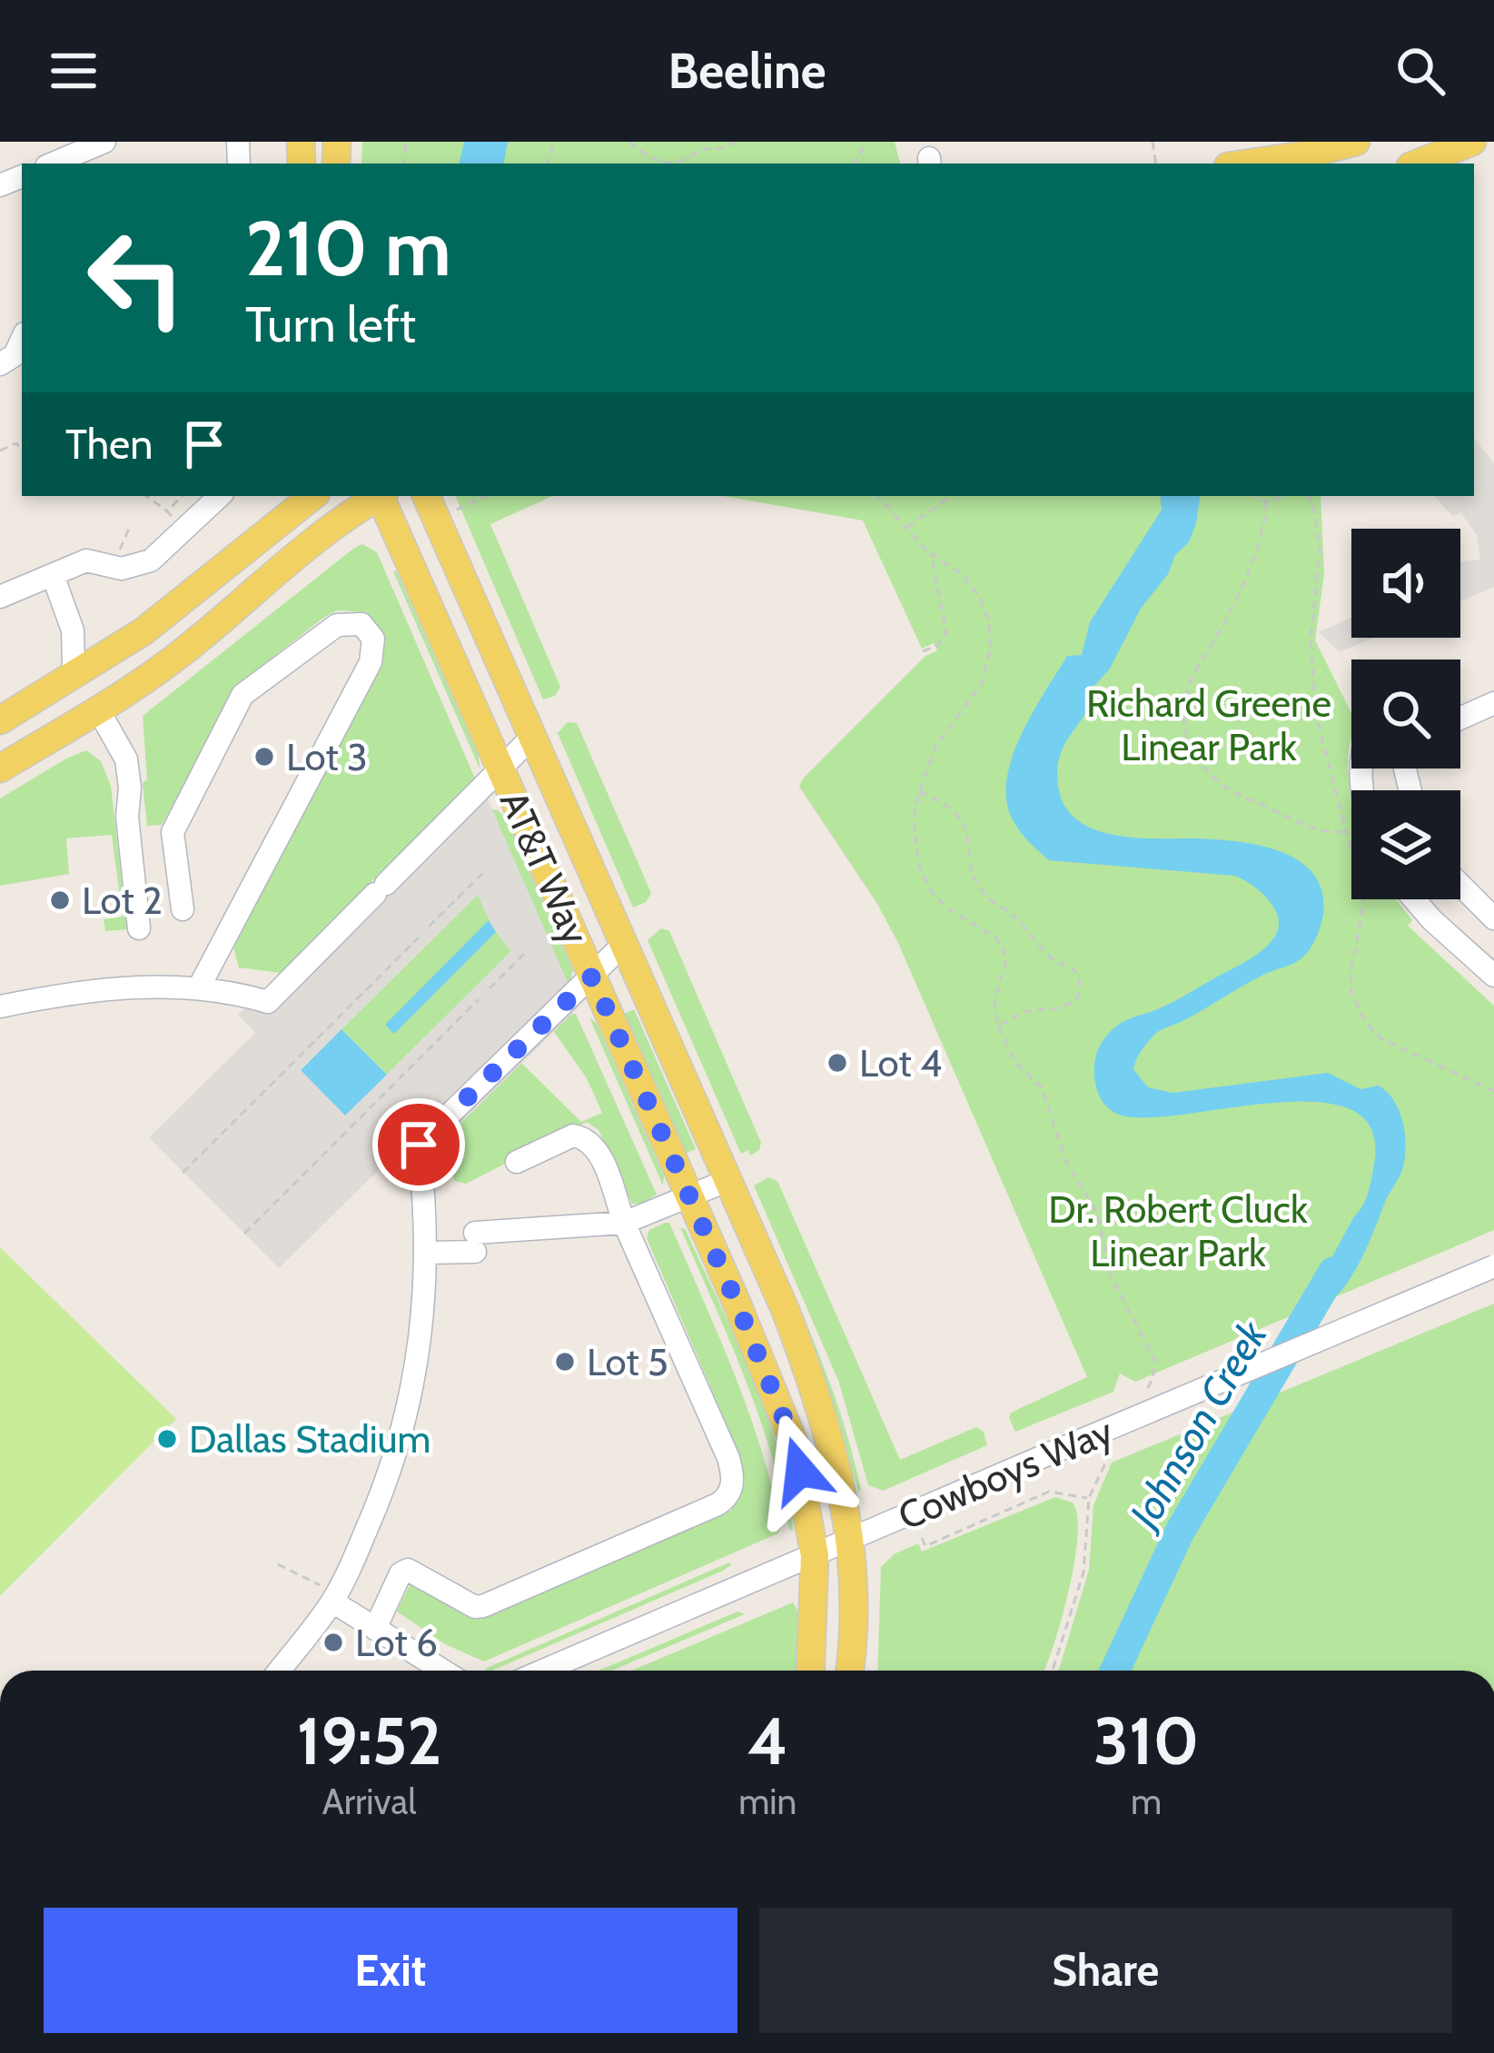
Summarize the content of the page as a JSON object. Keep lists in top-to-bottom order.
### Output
{
  "streets": {
    "main road": ["AT&T Way"],
    "street": ["Cowboys Way"]
  },
  "crossings": [
    ["AT&T Way", "Cowboys Way"]
  ],
  "water": ["Johnson Creek"],
  "parks": ["Richard Greene Linear Park", "Dr. Robert Cluck Linear Park"],
  "places": [
    "Lot 3",
    "Lot 2",
    "Lot 4",
    "Lot 5",
    "Dallas Stadium",
    "Lot 6"
  ],
  "page": {
    "header": "Beeline",
    "turn": ["210 m", "Turn left"],
    "then": "Then",
    "eta": [
      "19:52",
      "Arrival",
      "4",
      "min",
      "310",
      "m"
    ],
    "buttons": ["Exit", "Share"]
  }
}
